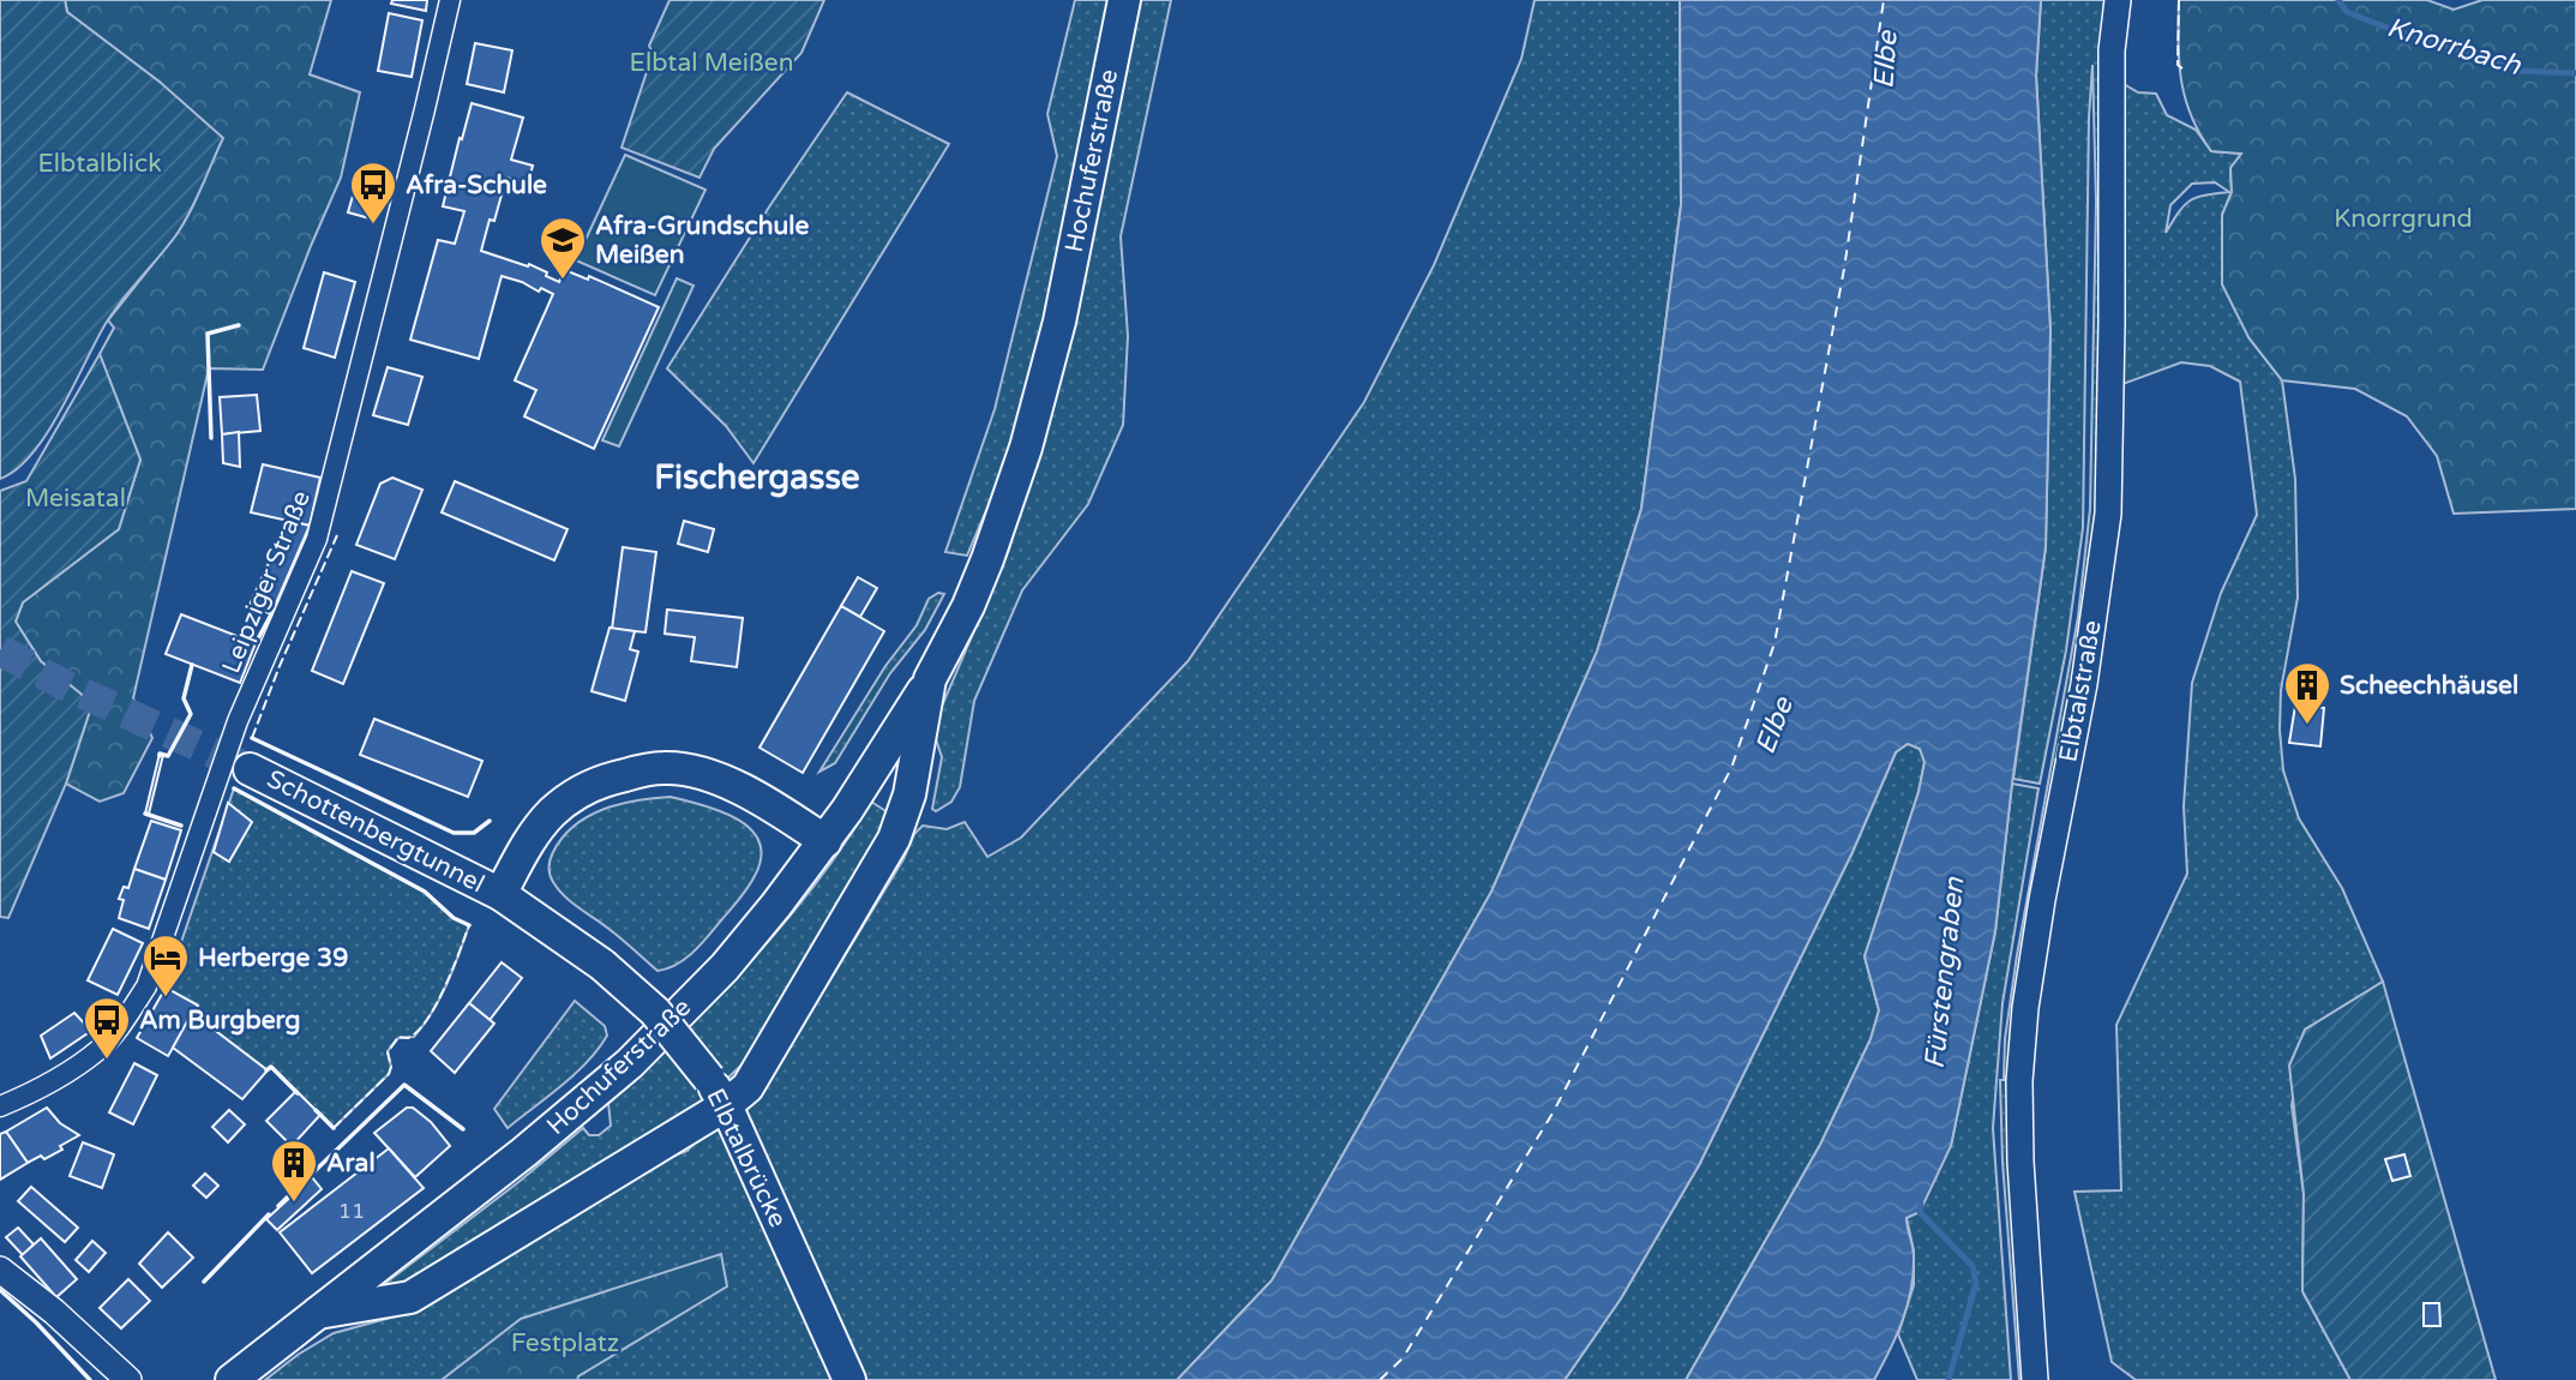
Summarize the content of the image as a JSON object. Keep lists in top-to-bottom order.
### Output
{
  "streets": {
    "main road": ["Hochuferstraße", "Schottenbergtunnel", "Elbtalbrücke"],
    "street": ["Leipziger Straße", "Elbtalstraße"]
  },
  "crossings": [
    ["Schottenbergtunnel", "Elbtalbrücke"]
  ],
  "districts": ["Fischergasse"],
  "water": ["Knorrbach", "Elbe", "Fürstengraben"],
  "parks": [
    "Elbtal Meißen",
    "Elbtalblick",
    "Knorrgrund",
    "Meisatal",
    "Festplatz"
  ],
  "places": {
    "bus stop": ["Afra-Schule", "Am Burgberg"],
    "school or university": ["Afra-Grundschule Meißen"],
    "building": ["Scheechhäusel", "Aral"],
    "hotel": ["Herberge 39"]
  },
  "house_numbers": ["11"]
}
